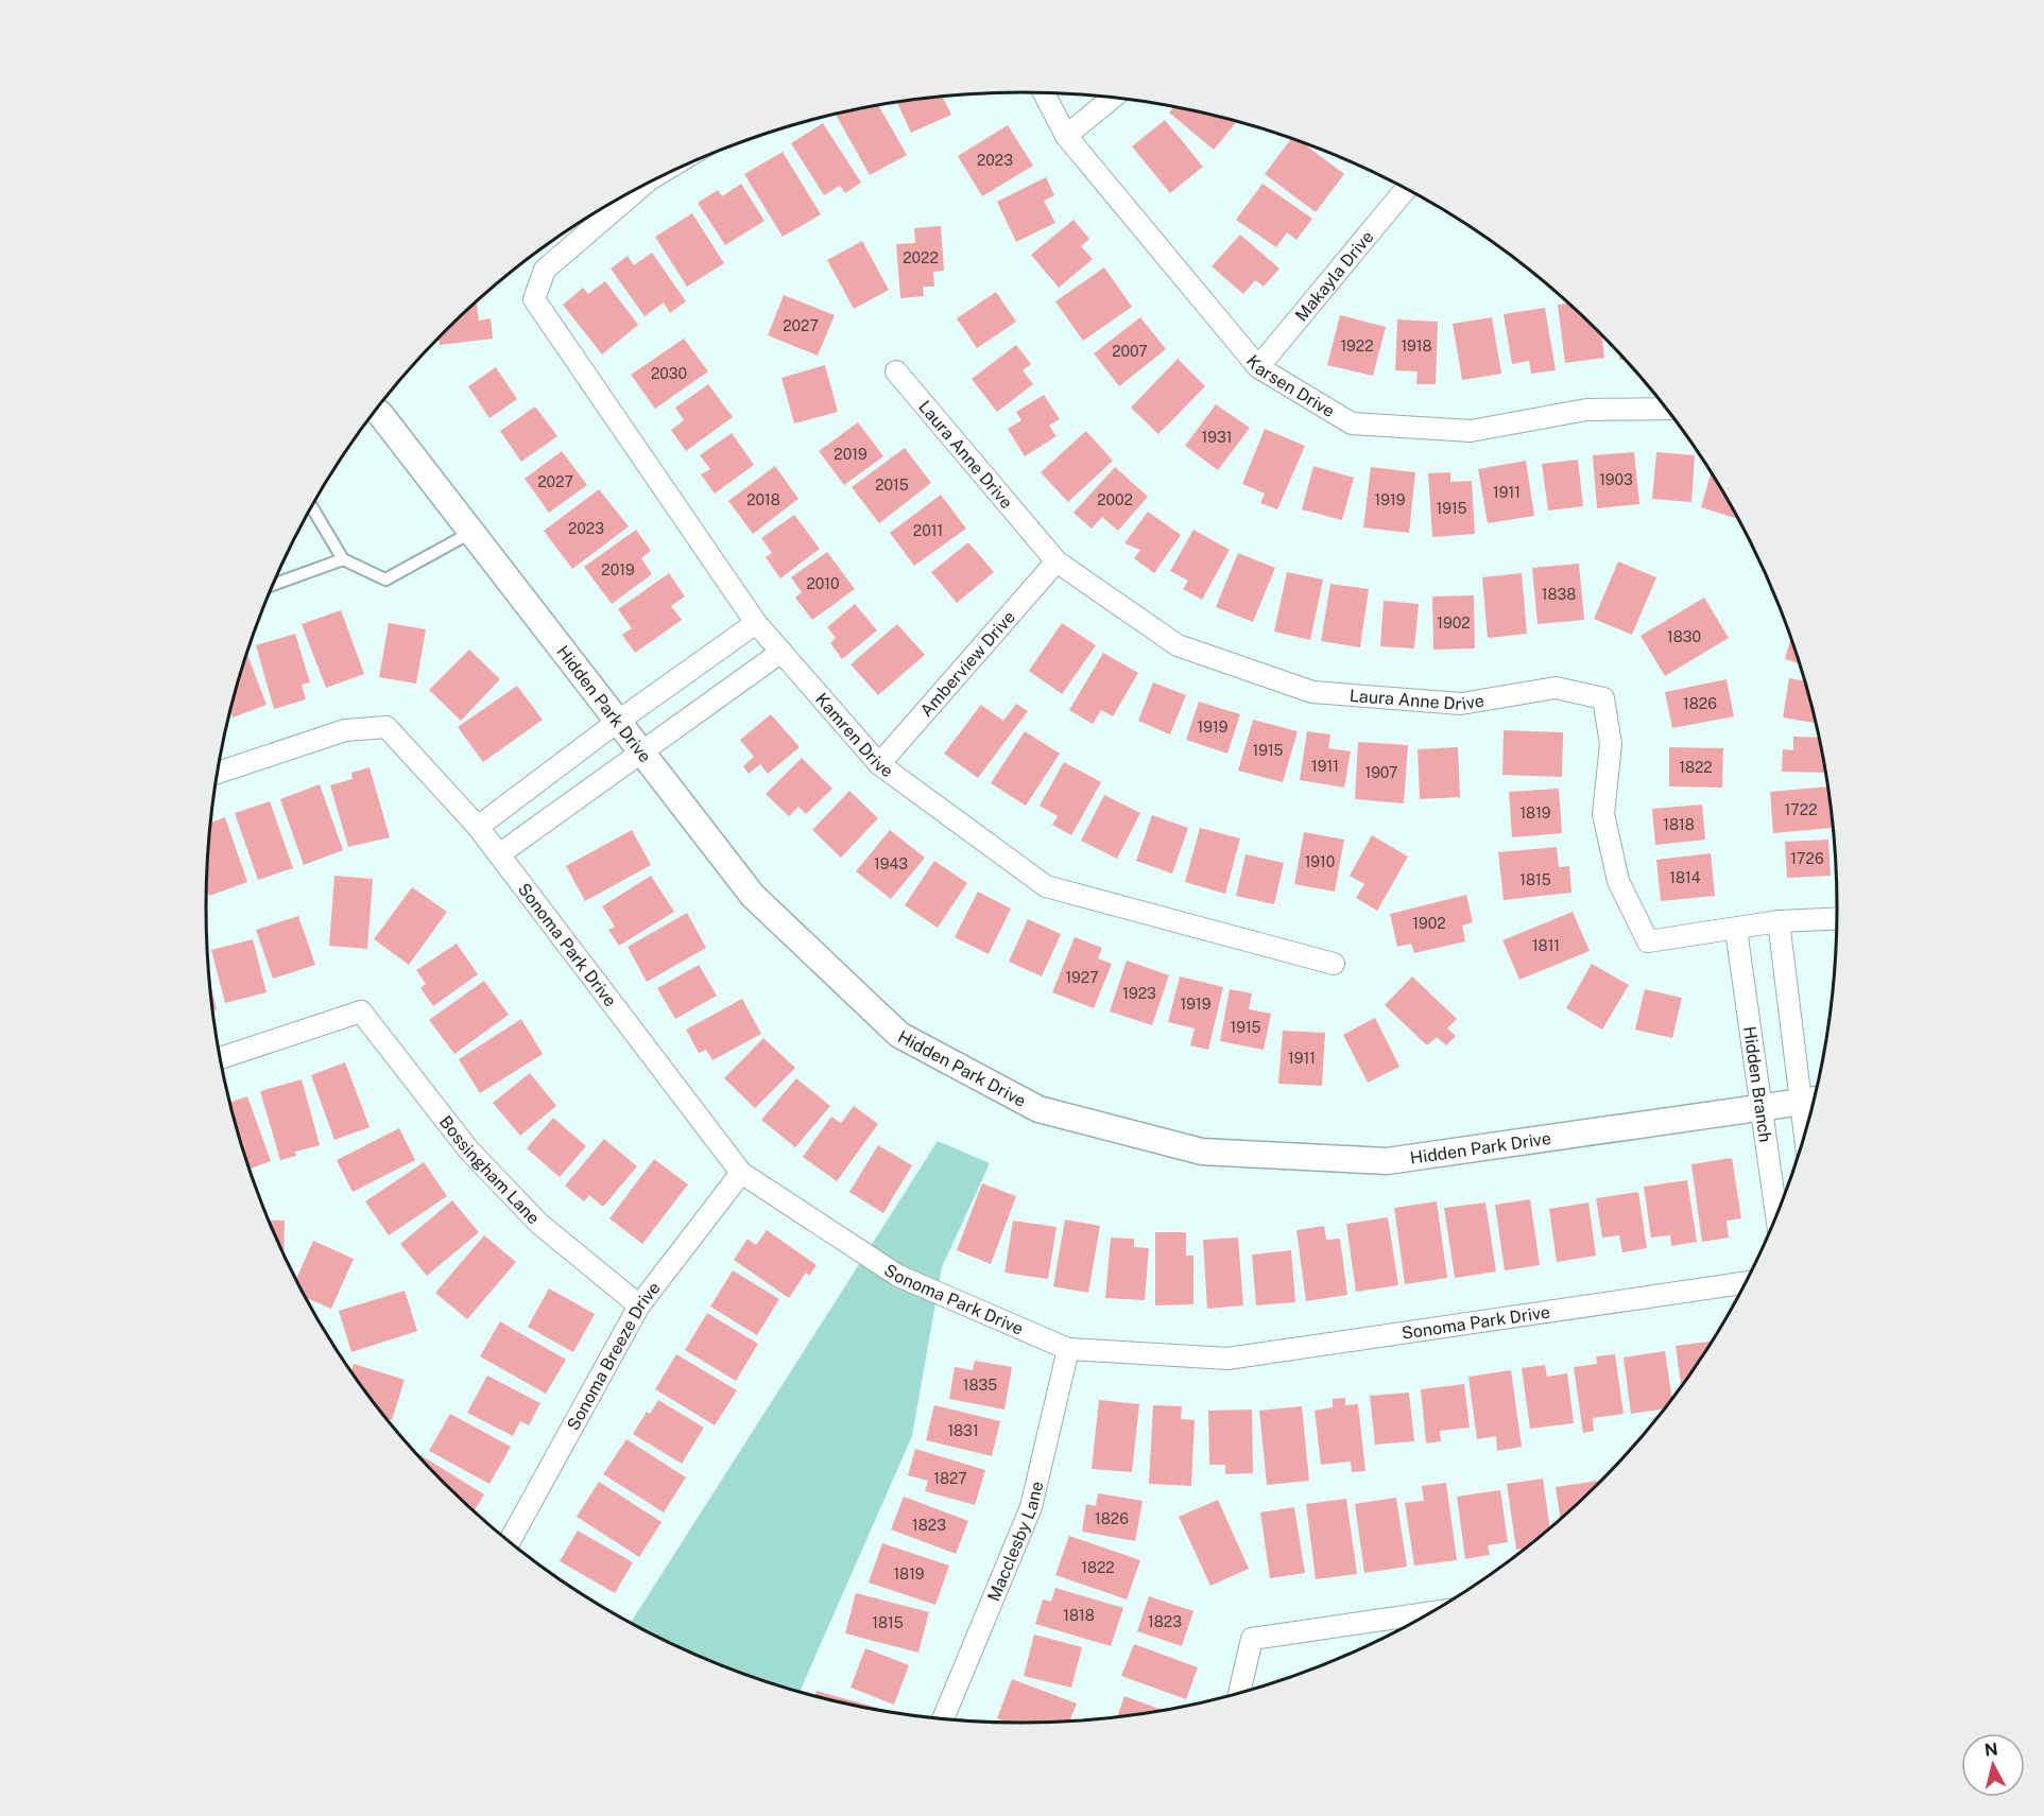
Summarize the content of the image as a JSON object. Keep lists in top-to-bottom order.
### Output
{
  "streets": {
    "street": [
      "Makayla Drive",
      "Karsen Drive",
      "Laura Anne Drive",
      "Amberview Drive",
      "Hidden Park Drive",
      "Kamren Drive",
      "Sonoma Park Drive",
      "Hidden Branch",
      "Bossingham Lane",
      "Sonoma Breeze Drive",
      "Macclesby Lane"
    ]
  },
  "crossings": [
    ["Makayla Drive", "Karsen Drive"],
    ["Laura Anne Drive", "Amberview Drive"],
    ["Laura Anne Drive", "Hidden Branch"],
    ["Amberview Drive", "Kamren Drive"],
    ["Hidden Park Drive", "Hidden Branch"],
    ["Sonoma Park Drive", "Sonoma Breeze Drive"],
    ["Sonoma Park Drive", "Macclesby Lane"],
    ["Bossingham Lane", "Sonoma Breeze Drive"]
  ],
  "house_numbers": [
    "2023",
    "2022",
    "2027",
    "1922",
    "1918",
    "2007",
    "2030",
    "1931",
    "2019",
    "1903",
    "2027",
    "2015",
    "1911",
    "2018",
    "2002",
    "1919",
    "1915",
    "2023",
    "2011",
    "2019",
    "2010",
    "1838",
    "1902",
    "1830",
    "1826",
    "1919",
    "1915",
    "1911",
    "1822",
    "1907",
    "1722",
    "1819",
    "1818",
    "1726",
    "1910",
    "1943",
    "1814",
    "1815",
    "1902",
    "1811",
    "1927",
    "1923",
    "1919",
    "1915",
    "1911",
    "1835",
    "1831",
    "1827",
    "1826",
    "1823",
    "1822",
    "1819",
    "1818",
    "1823",
    "1815"
  ],
  "north": "top"
}
